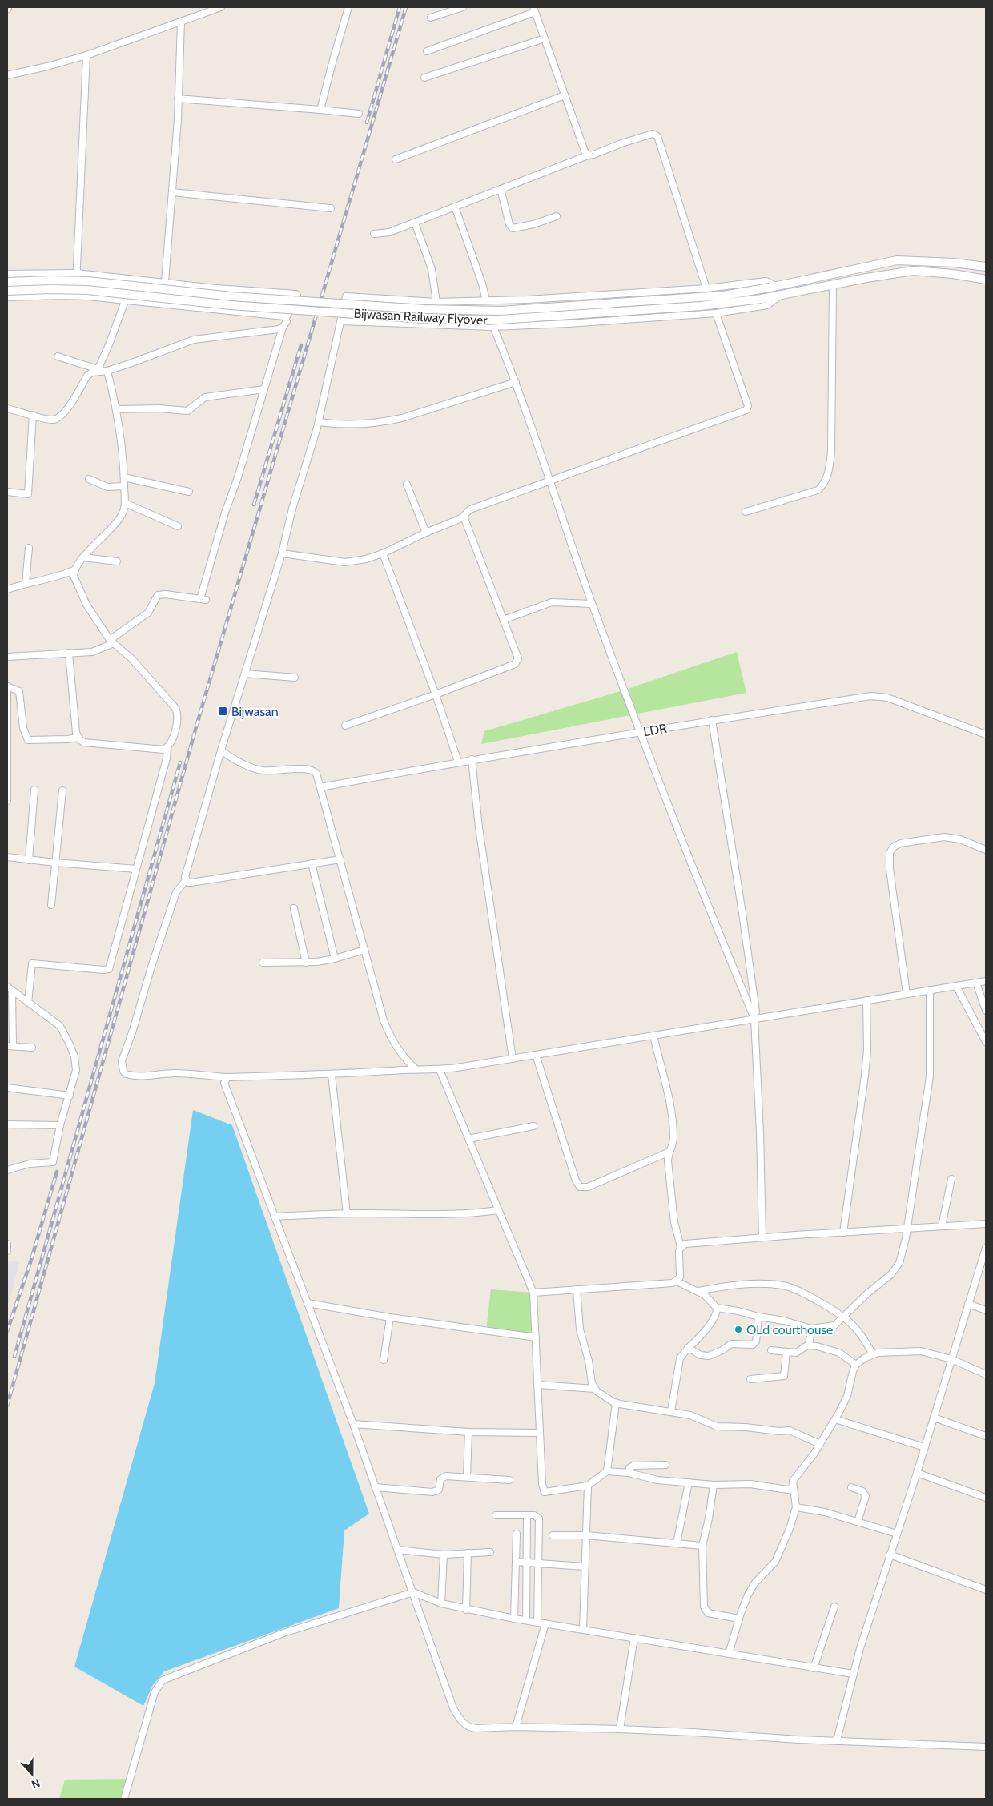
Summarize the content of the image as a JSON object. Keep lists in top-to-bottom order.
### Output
{
  "streets": {
    "main road": ["Bijwasan Railway Flyover"],
    "street": ["LDR"]
  },
  "places": {
    "transit": ["Bijwasan"],
    "other": ["OLd courthouse"]
  },
  "north": "bottom"
}
